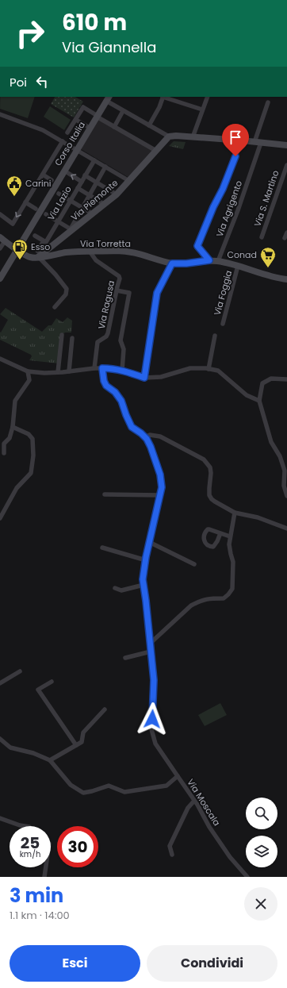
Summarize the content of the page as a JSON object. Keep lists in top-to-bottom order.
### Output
{
  "streets": {
    "street": [
      "Corso Italia",
      "Via S. Martino",
      "Via Piemonte",
      "Via Lazio",
      "Via Agrigento",
      "Via Torretta",
      "Via Foggia",
      "Via Ragusa",
      "Via Moscala"
    ]
  },
  "crossings": [
    ["Corso Italia", "Via Torretta"],
    ["Via Piemonte", "Via Lazio"],
    ["Via Piemonte", "Via Torretta"],
    ["Via Lazio", "Via Torretta"],
    ["Via Agrigento", "Via Torretta"],
    ["Via Torretta", "Via Foggia"],
    ["Via Torretta", "Via Ragusa"]
  ],
  "places": {
    "public building": ["Carini"],
    "fuel station": ["Esso"],
    "supermarket": ["Conad"]
  },
  "page": {
    "turn": ["610 m", "Via Giannella"],
    "then": "Poi",
    "speed": "25 km/h",
    "limit": "30",
    "heading": ["3 min", "1.1 km · 14:00"],
    "buttons": ["Esci", "Condividi"]
  }
}
